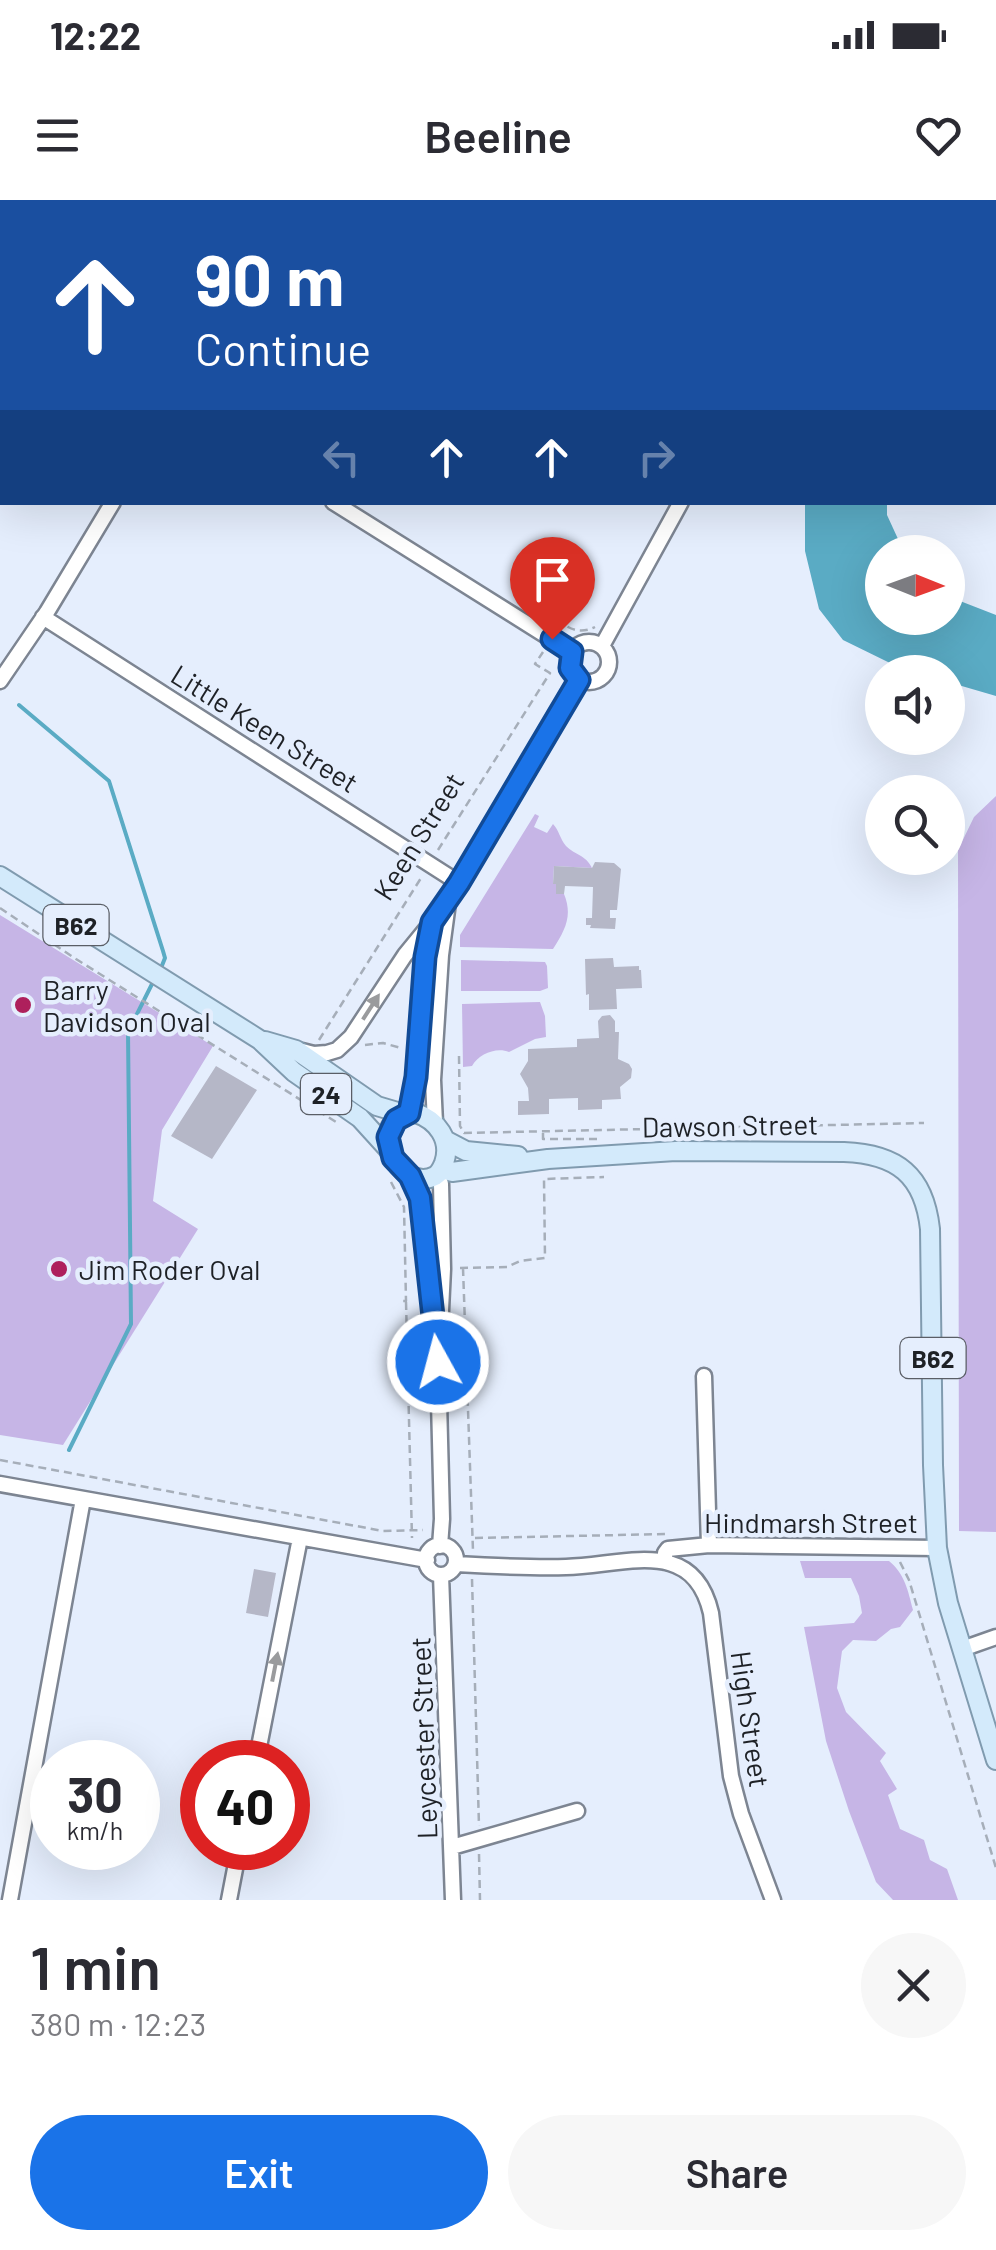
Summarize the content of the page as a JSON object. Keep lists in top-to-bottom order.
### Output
{
  "streets": {
    "main road": ["B62", "24", "Dawson Street"],
    "street": [
      "Little Keen Street",
      "Hindmarsh Street",
      "High Street",
      "Leycester Street"
    ],
    "path": ["Keen Street"]
  },
  "crossings": [
    ["Little Keen Street", "Keen Street"],
    ["B62", "24"],
    ["B62", "Dawson Street"],
    ["B62", "Hindmarsh Street"],
    ["24", "Dawson Street"],
    ["Dawson Street", "Hindmarsh Street"],
    ["Hindmarsh Street", "High Street"],
    ["Hindmarsh Street", "Leycester Street"]
  ],
  "places": ["Barry Davidson Oval", "Jim Roder Oval"],
  "north": "right",
  "page": {
    "status": "12:22",
    "header": "Beeline",
    "turn": ["90 m", "Continue"],
    "speed": "30 km/h",
    "limit": "40",
    "heading": ["1 min", "380 m · 12:23"],
    "buttons": ["Exit", "Share"]
  }
}
